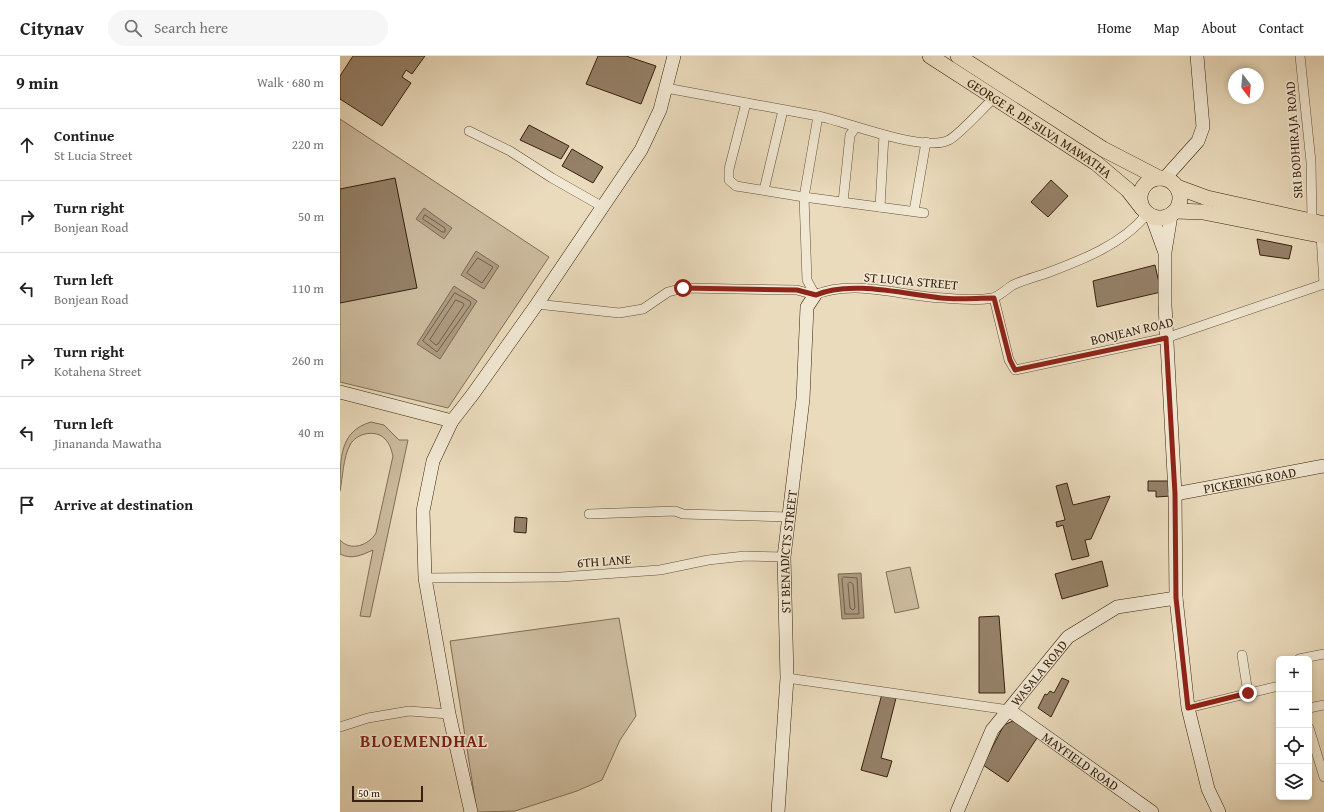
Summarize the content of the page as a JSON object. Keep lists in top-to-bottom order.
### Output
{
  "streets": {
    "main road": ["GEORGE R. DE SILVA MAWATHA"],
    "street": [
      "SRI BODHIRAJA ROAD",
      "ST LUCIA STREET",
      "BONJEAN ROAD",
      "PICKERING ROAD",
      "ST BENADICTS STREET",
      "6TH LANE",
      "WASALA ROAD",
      "MAYFIELD ROAD"
    ]
  },
  "crossings": [
    ["SRI BODHIRAJA ROAD", "BONJEAN ROAD"],
    ["ST LUCIA STREET", "BONJEAN ROAD"],
    ["ST LUCIA STREET", "ST BENADICTS STREET"],
    ["ST BENADICTS STREET", "6TH LANE"],
    ["WASALA ROAD", "MAYFIELD ROAD"]
  ],
  "districts": ["BLOEMENDHAL"],
  "scale_bar": "50 m",
  "north": "bottom",
  "page": {
    "header": "Citynav",
    "search": "Search here",
    "nav": [
      "Home",
      "Map",
      "About",
      "Contact"
    ],
    "heading": ["9 min", "Walk · 680 m"],
    "list": [
      ["Continue", "St Lucia Street", "220 m"],
      ["Turn right", "Bonjean Road", "50 m"],
      ["Turn left", "Bonjean Road", "110 m"],
      ["Turn right", "Kotahena Street", "260 m"],
      ["Turn left", "Jinananda Mawatha", "40 m"],
      "Arrive at destination"
    ],
    "map_buttons": ["+", "−"],
    "scale": "50 m"
  }
}
